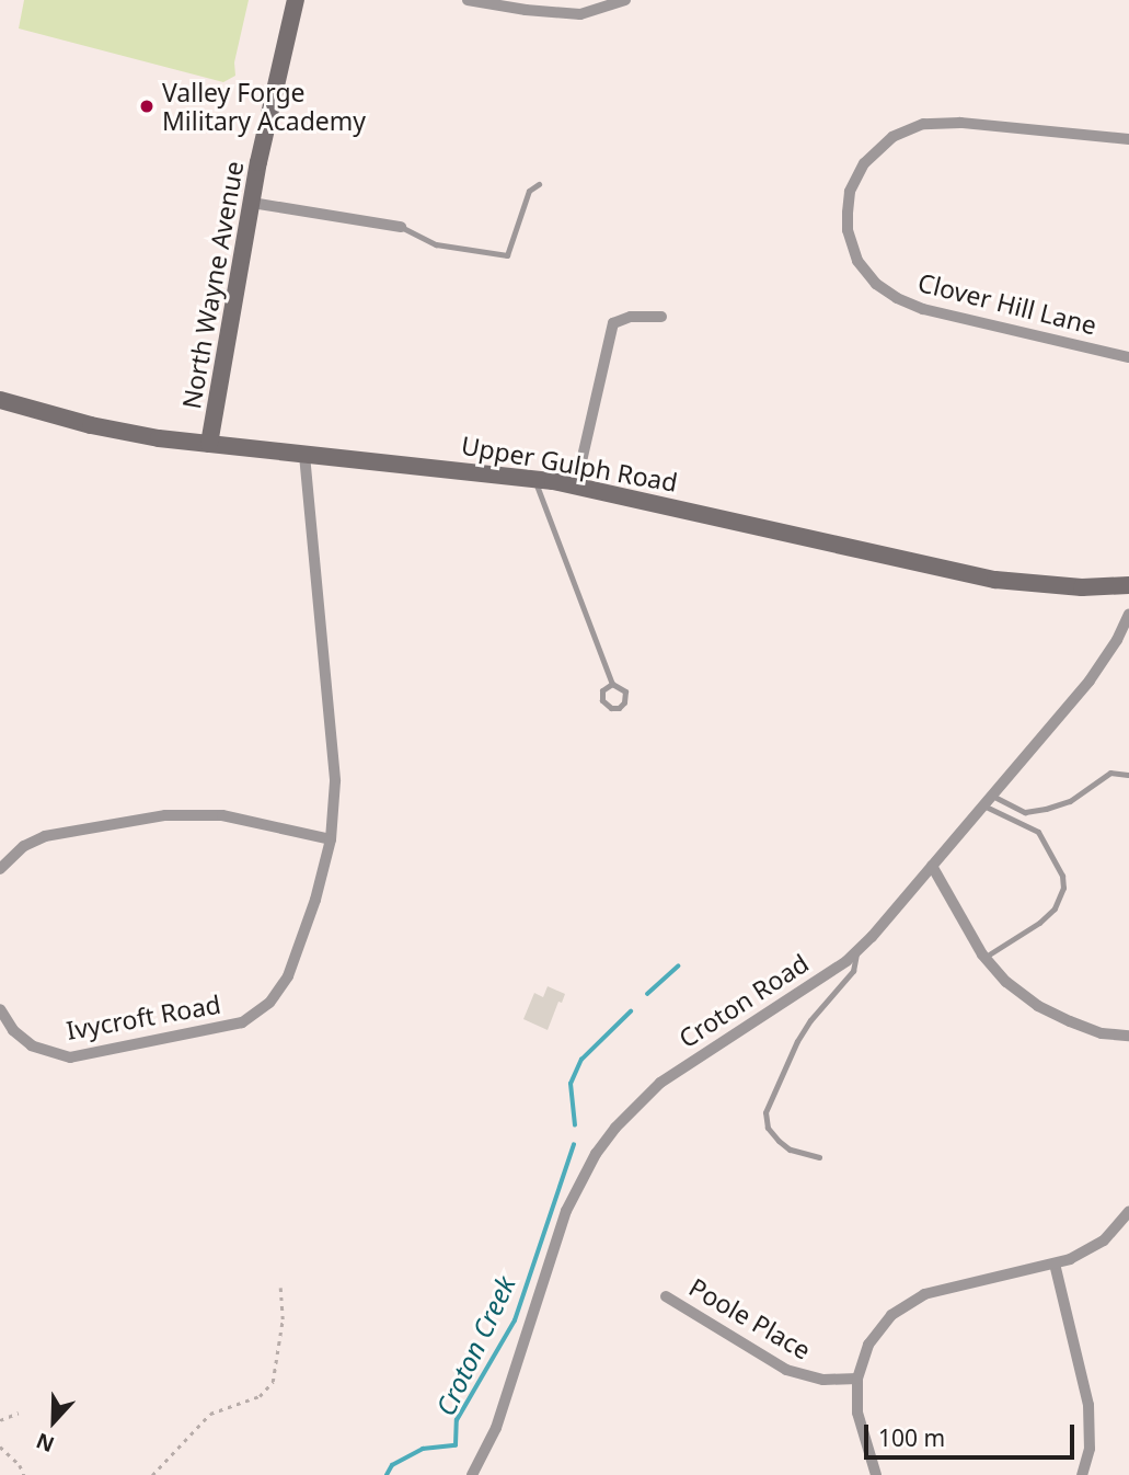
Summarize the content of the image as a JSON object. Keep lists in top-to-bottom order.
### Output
{
  "streets": {
    "street": [
      "North Wayne Avenue",
      "Clover Hill Lane",
      "Upper Gulph Road",
      "Croton Road",
      "Ivycroft Road",
      "Poole Place"
    ]
  },
  "crossings": [
    ["North Wayne Avenue", "Upper Gulph Road"],
    ["Upper Gulph Road", "Ivycroft Road"]
  ],
  "water": ["Croton Creek"],
  "places": ["Valley Forge Military Academy"],
  "scale_bar": "100 m",
  "north": "bottom"
}
